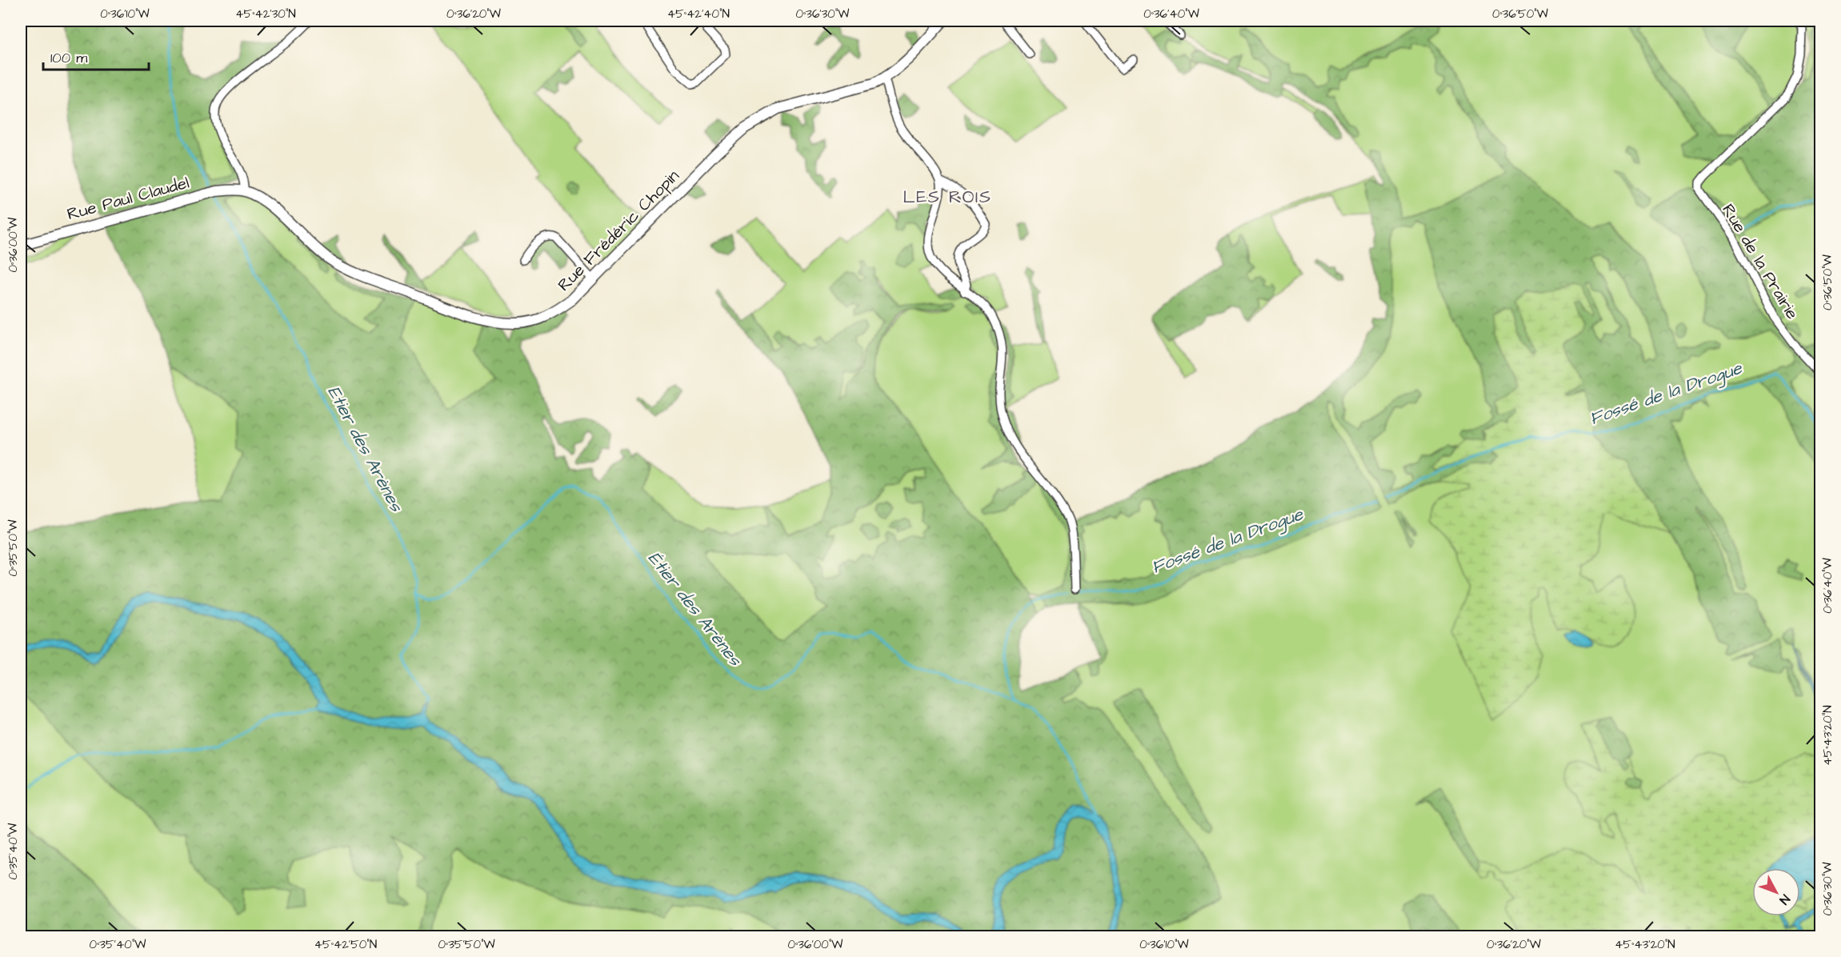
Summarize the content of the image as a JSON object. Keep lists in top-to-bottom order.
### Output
{
  "streets": {
    "street": ["Rue Paul Claudel", "Rue Frédéric Chopin", "Rue de la Prairie"]
  },
  "crossings": [
    ["Rue Paul Claudel", "Rue Frédéric Chopin"]
  ],
  "districts": ["LES ROIS"],
  "water": ["Fossé de la Drogue", "Etier des Arènes", "Étier des Arènes"],
  "scale_bar": "100 m",
  "north": "bottom right",
  "coordinates": [
    "0°36'10\"W",
    "45°42'30\"N",
    "0°36'20\"W",
    "45°42'40\"N",
    "0°36'30\"W",
    "0°36'40\"W",
    "0°36'50\"W",
    "0°36'00\"W",
    "0°35'50\"W",
    "45°43'20\"N",
    "0°35'40\"W",
    "45°42'50\"N"
  ]
}
